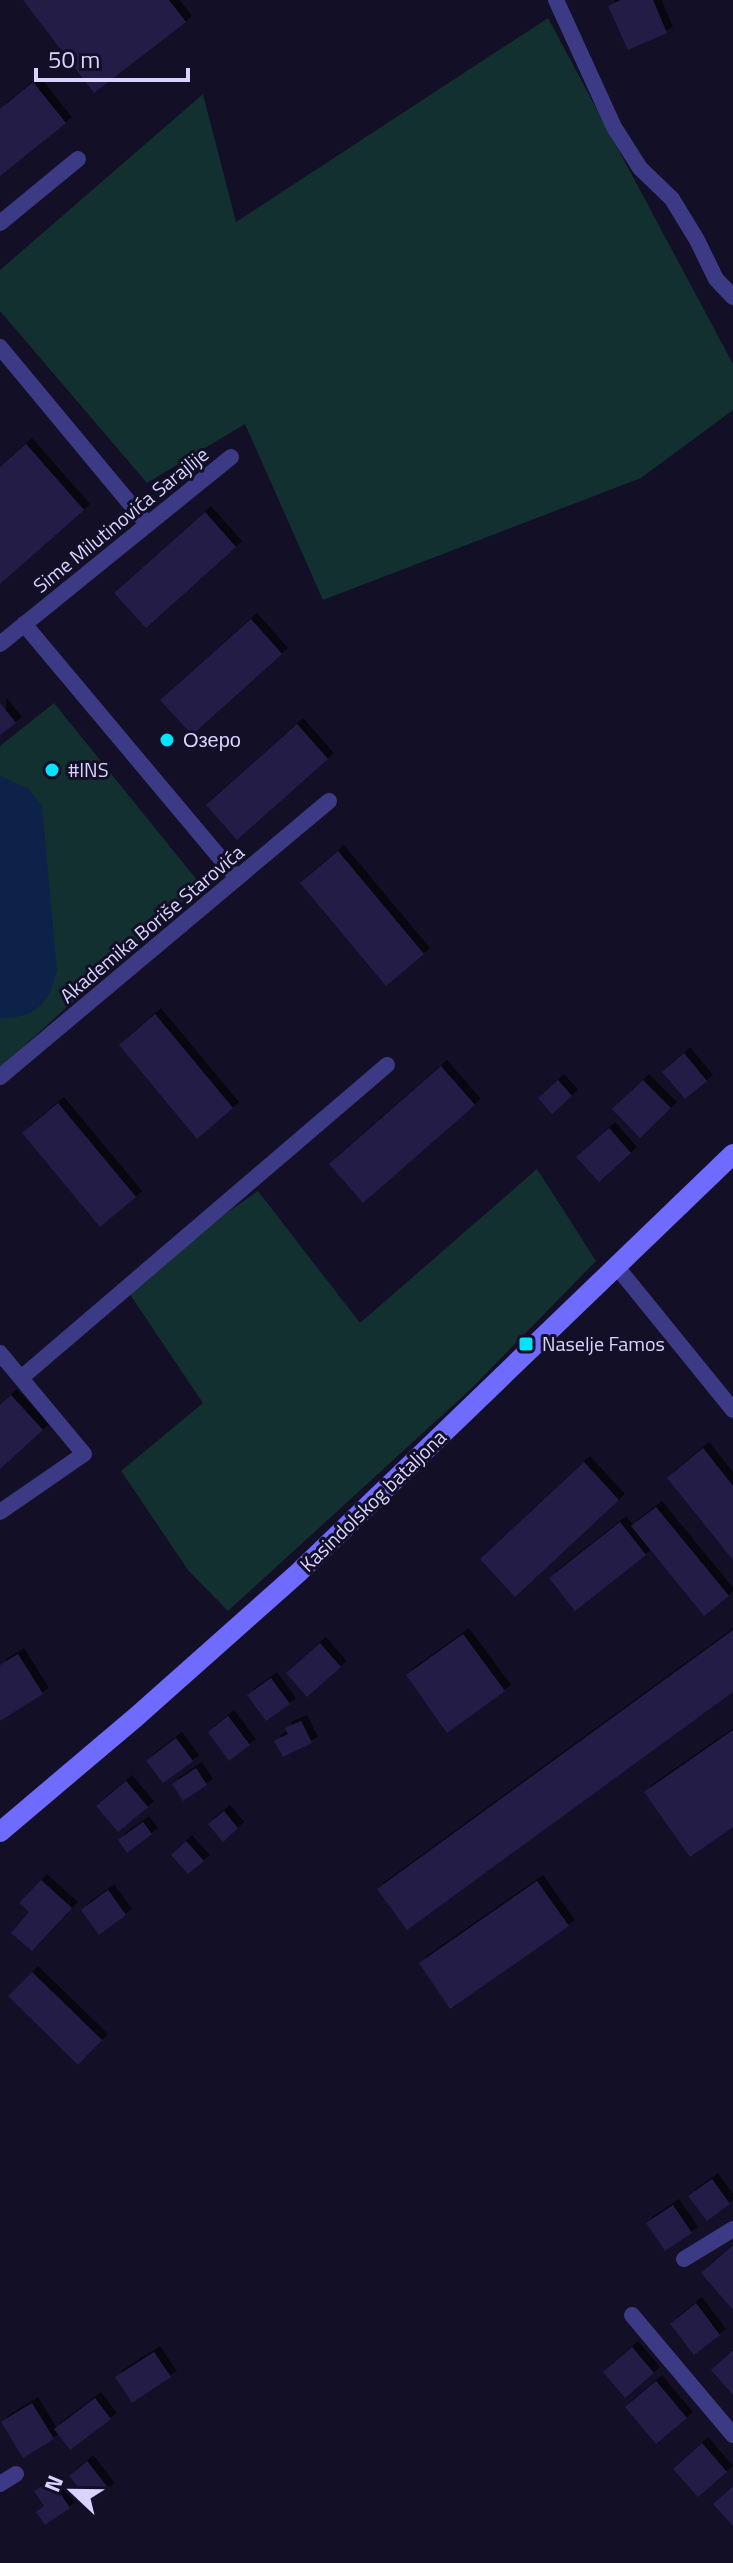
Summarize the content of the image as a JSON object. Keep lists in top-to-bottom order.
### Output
{
  "streets": {
    "street": ["Sime Milutinovića Sarajlije", "Akademika Boriše Starovića", "Kasindolskog bataljona"]
  },
  "places": {
    "other": ["Озеро", "#INS"],
    "transit": ["Naselje Famos"]
  },
  "scale_bar": "50 m",
  "north": "left"
}
